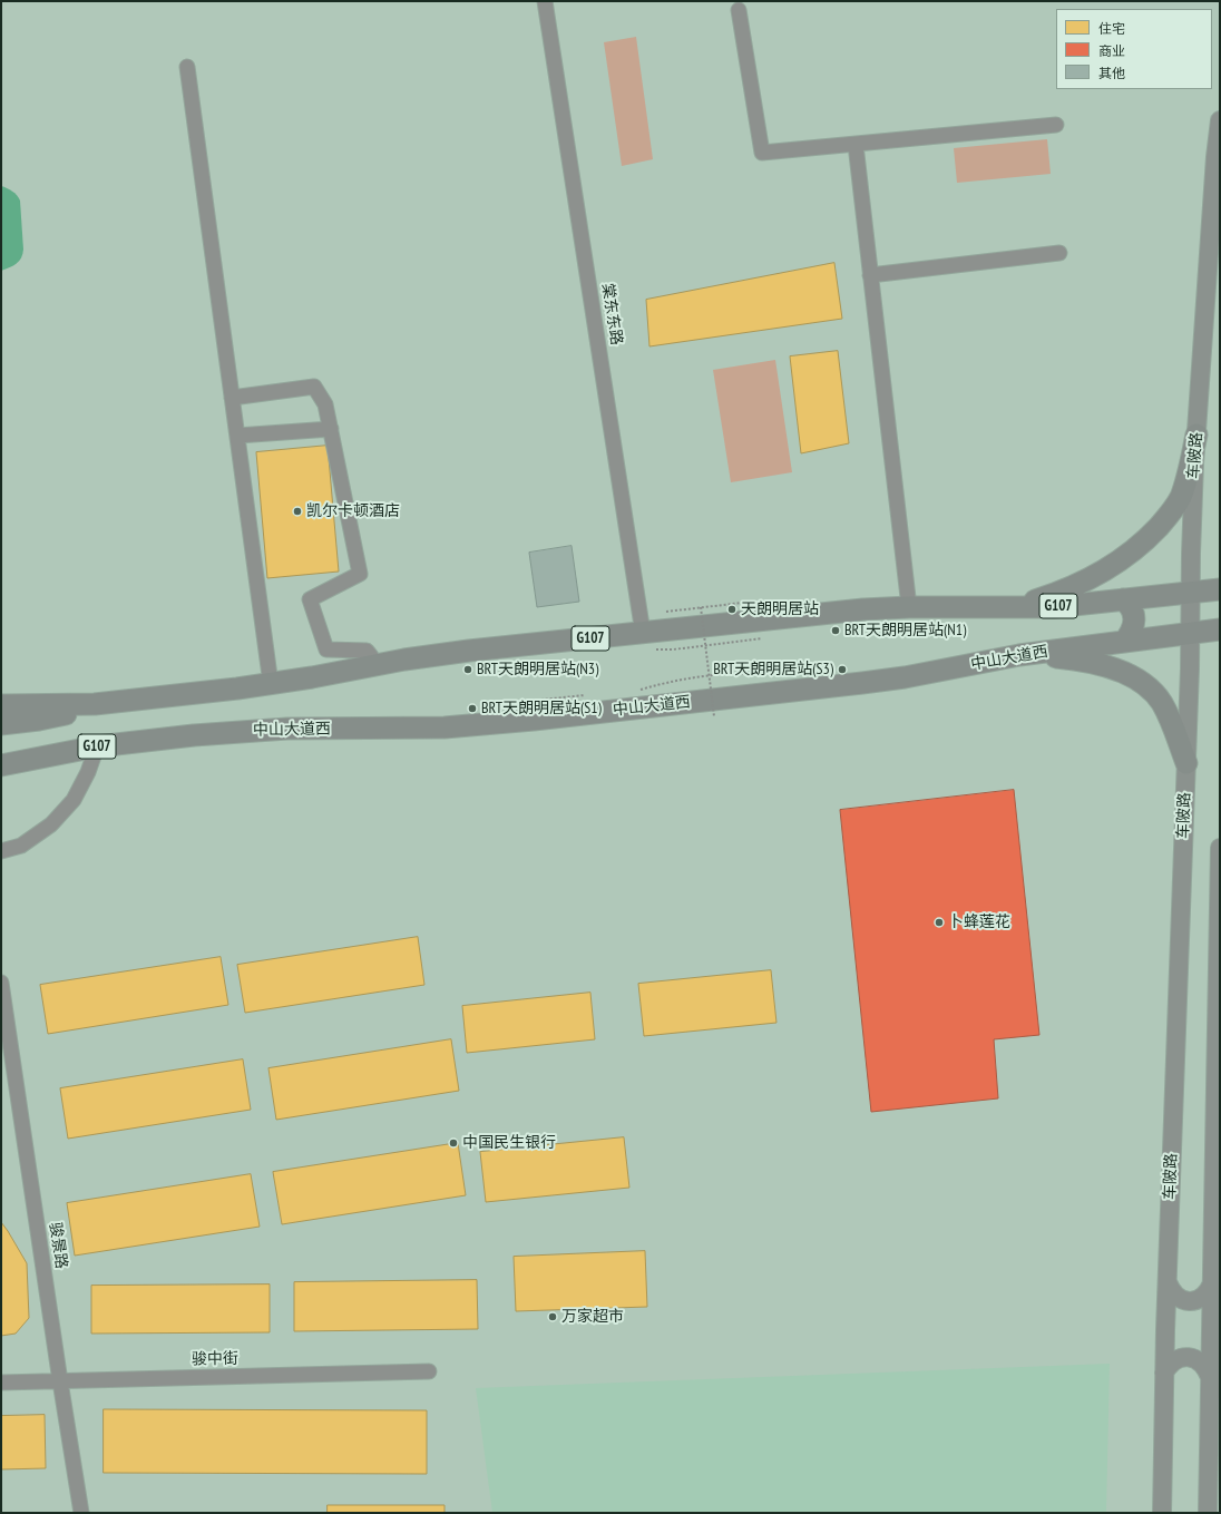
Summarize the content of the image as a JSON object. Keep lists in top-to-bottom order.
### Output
{
  "streets": {
    "highway": ["G107", "中山大道西"],
    "main road": ["车陂路"],
    "street": ["棠东东路", "骏景路", "骏中街"]
  },
  "crossings": [
    ["棠东东路", "G107"],
    ["车陂路", "G107"],
    ["车陂路", "中山大道西"],
    ["骏景路", "骏中街"]
  ],
  "places": [
    "凯尔卡顿酒店",
    "天朗明居站",
    "BRT天朗明居站(N1)",
    "BRT天朗明居站(N3)",
    "BRT天朗明居站(S3)",
    "BRT天朗明居站(S1)",
    "卜蜂莲花",
    "中国民生银行",
    "万家超市"
  ],
  "legend": ["住宅", "商业", "其他"]
}
